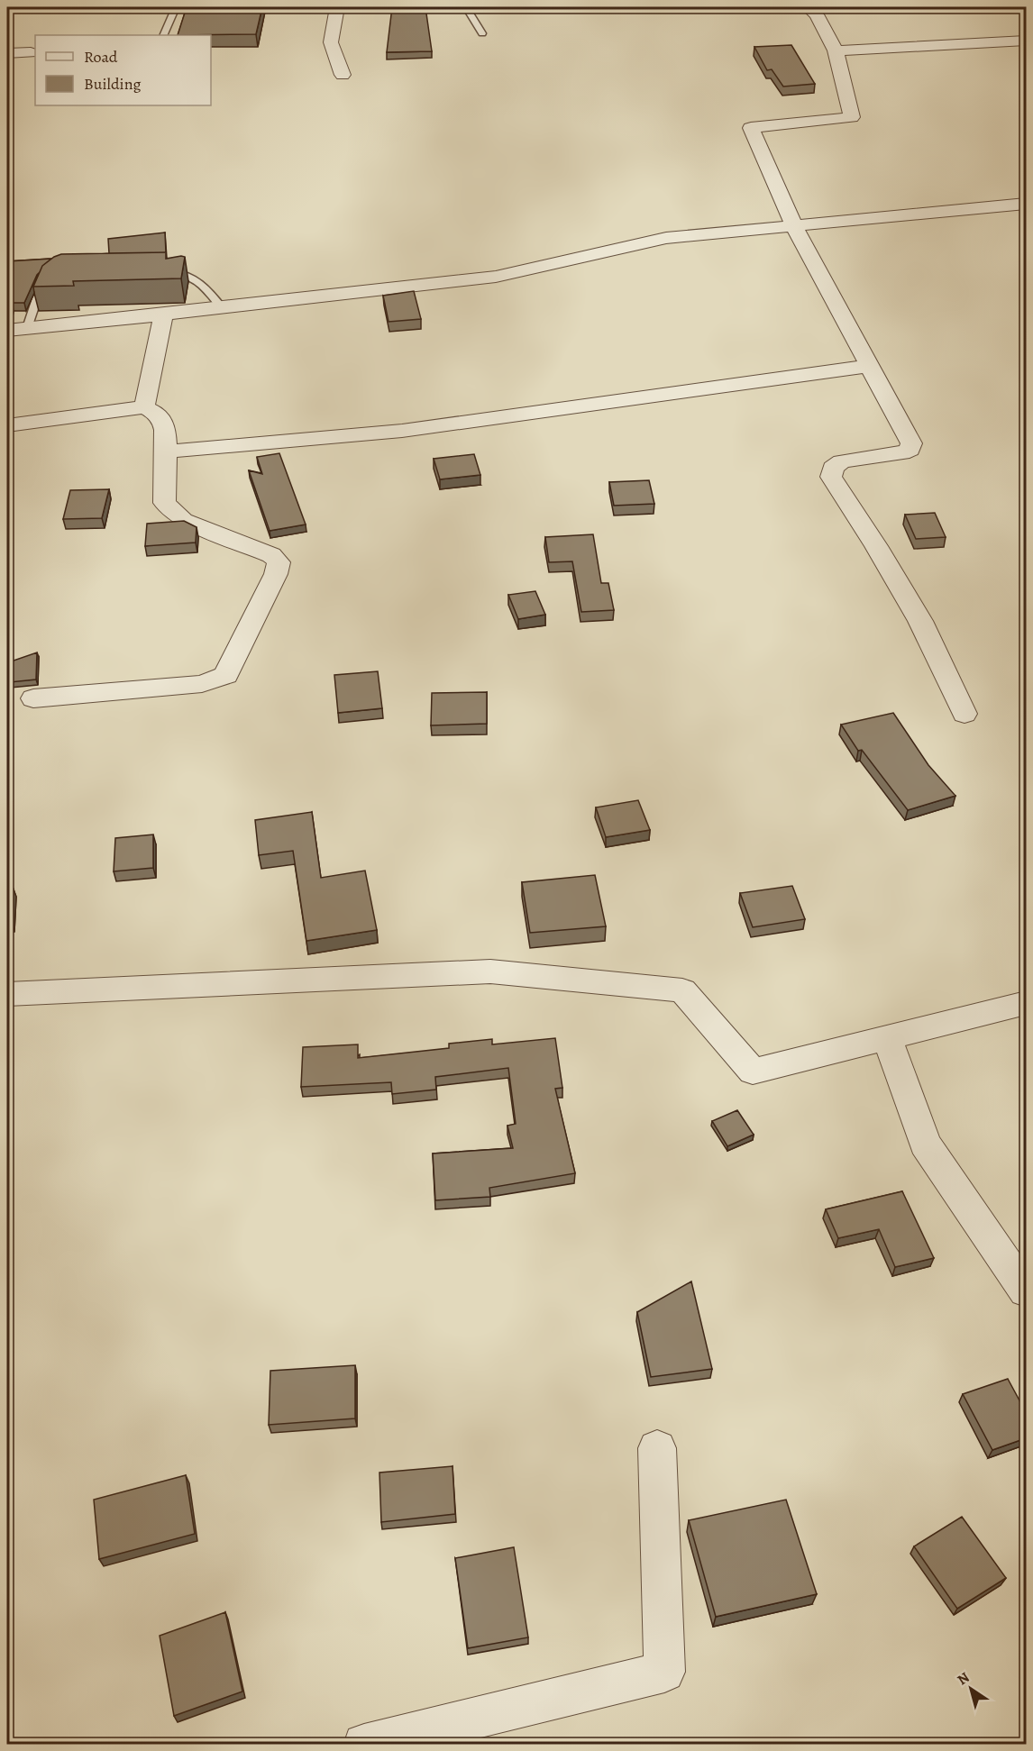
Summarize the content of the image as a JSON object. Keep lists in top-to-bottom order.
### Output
{
  "legend": ["Road", "Building"],
  "north": "top left"
}
